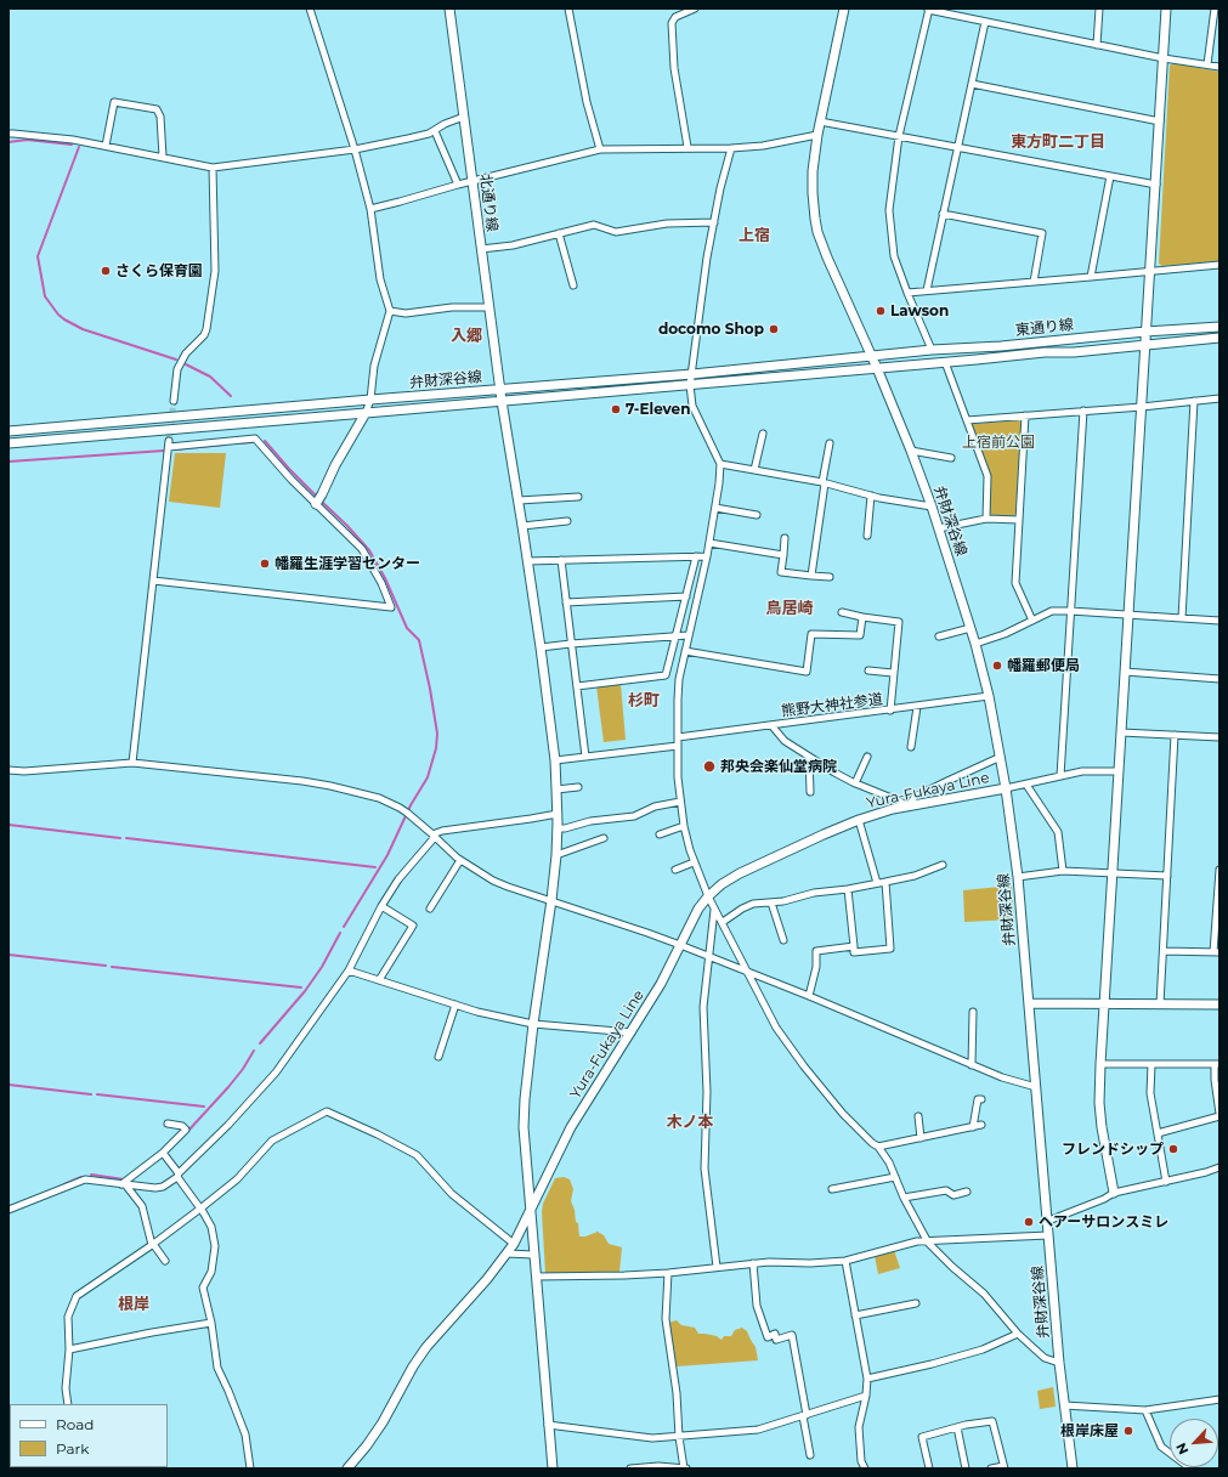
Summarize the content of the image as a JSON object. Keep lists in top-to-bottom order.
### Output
{
  "streets": {
    "main road": [
      "北通り線",
      "東通り線",
      "弁財深谷線",
      "Yura-Fukaya Line"
    ],
    "street": ["熊野大神社参道"]
  },
  "crossings": [
    ["北通り線", "弁財深谷線"],
    ["北通り線", "Yura-Fukaya Line"],
    ["東通り線", "弁財深谷線"],
    ["弁財深谷線", "熊野大神社参道"],
    ["弁財深谷線", "Yura-Fukaya Line"]
  ],
  "districts": [
    "東方町二丁目",
    "上宿",
    "入郷",
    "鳥居崎",
    "杉町",
    "木ノ本",
    "根岸"
  ],
  "parks": ["上宿前公園"],
  "places": [
    "さくら保育園",
    "Lawson",
    "docomo Shop",
    "7-Eleven",
    "幡羅生涯学習センター",
    "幡羅郵便局",
    "邦央会楽仙堂病院",
    "フレンドシップ",
    "ヘアーサロンスミレ",
    "根岸床屋"
  ],
  "legend": ["Road", "Park"],
  "north": "bottom left"
}
